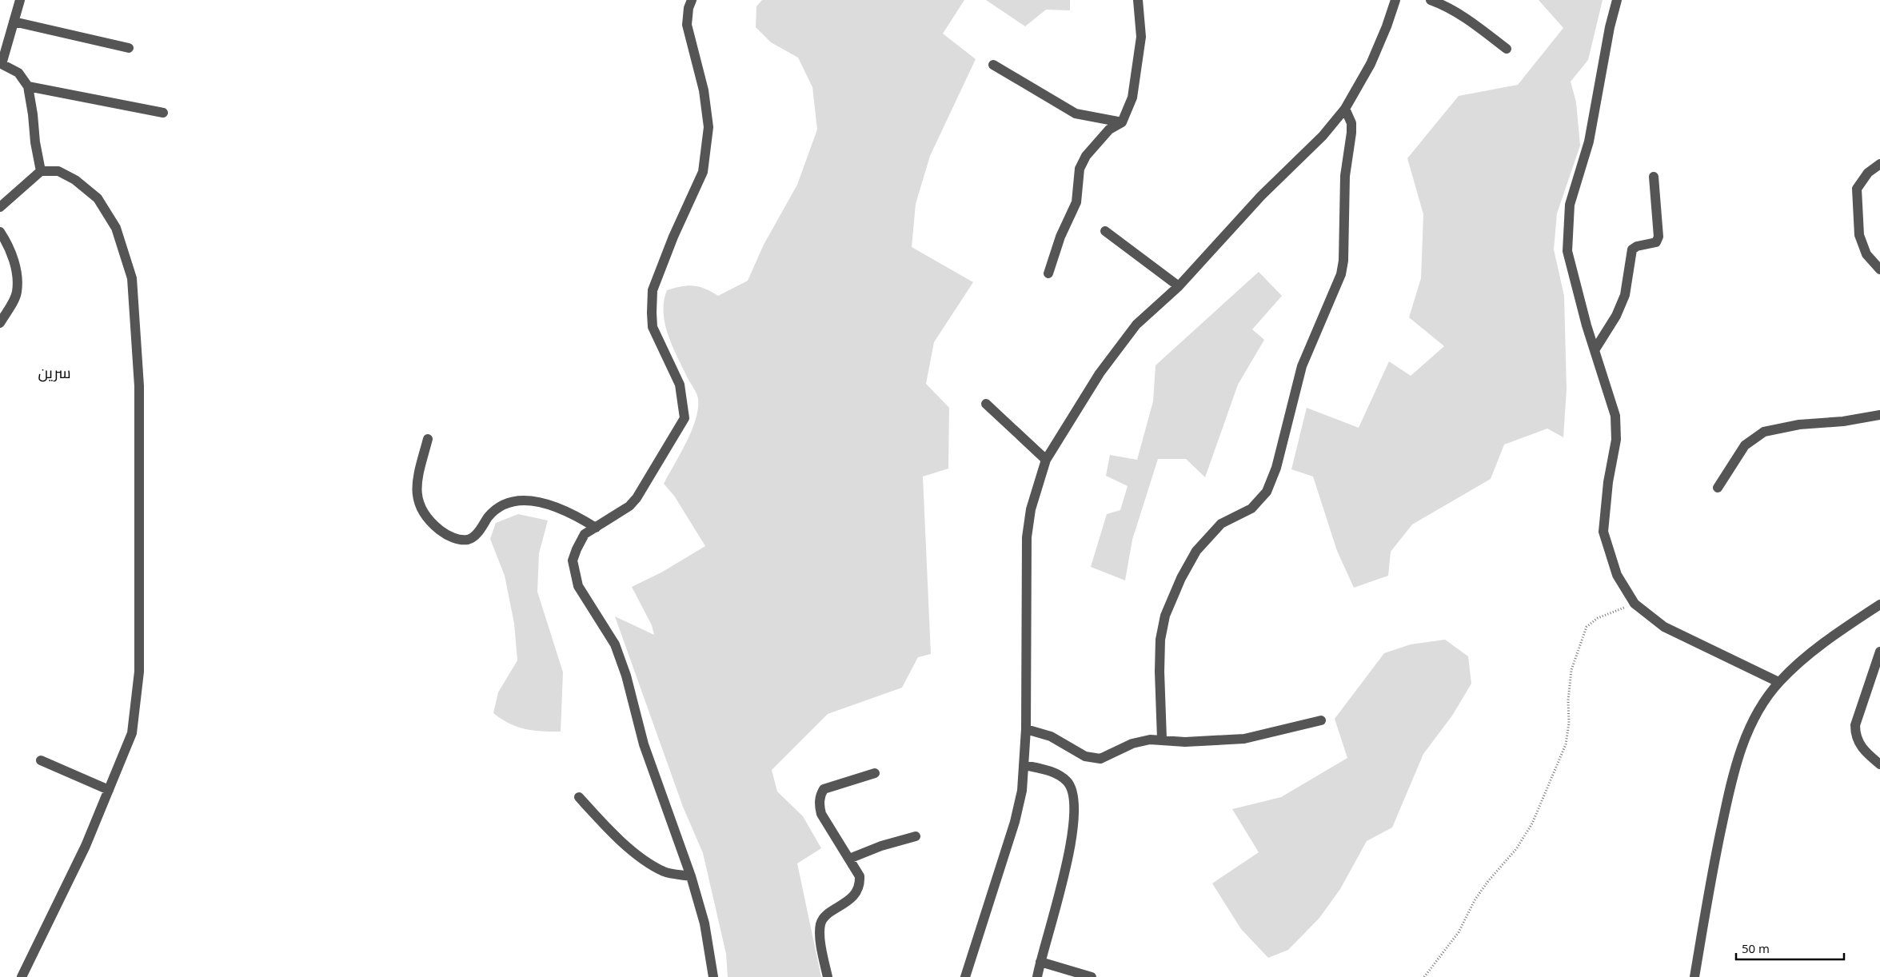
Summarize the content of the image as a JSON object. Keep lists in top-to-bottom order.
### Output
{
  "districts": ["سرين"],
  "scale_bar": "50 m"
}
